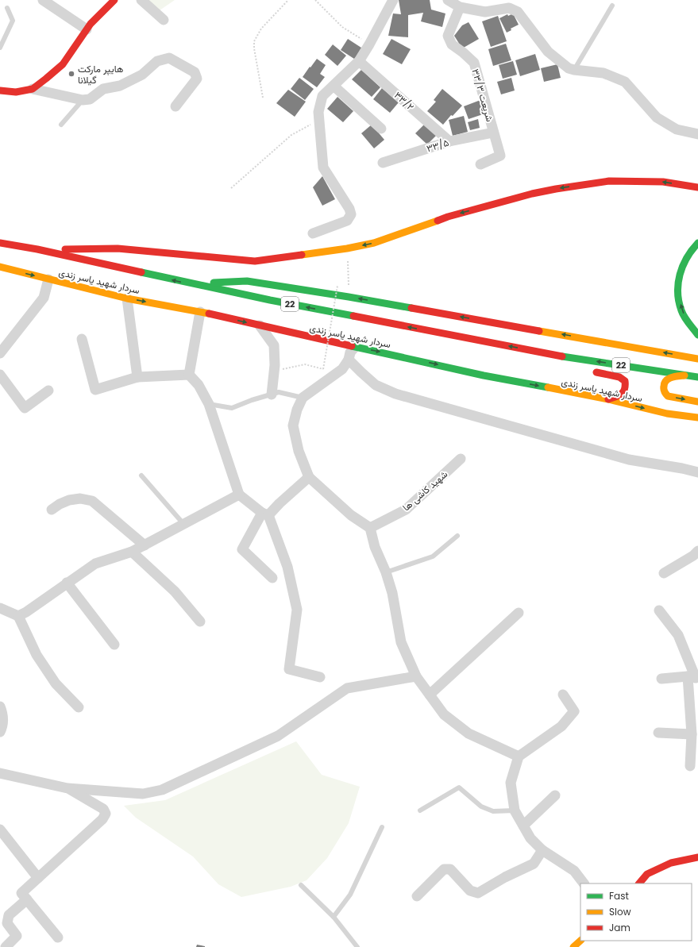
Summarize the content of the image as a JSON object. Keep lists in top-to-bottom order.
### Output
{
  "streets": {
    "main road": ["سردار شهید یاسر زندی", "22"],
    "street": [
      "شریعت ۳۳/۳",
      "۳۳/۲",
      "۳۳/۵",
      "شهید کاشی ها"
    ]
  },
  "crossings": [
    ["شریعت ۳۳/۳", "۳۳/۵"],
    ["۳۳/۲", "۳۳/۵"]
  ],
  "places": ["هایپر مارکت گیلانا"],
  "legend": ["Fast", "Slow", "Jam"]
}
